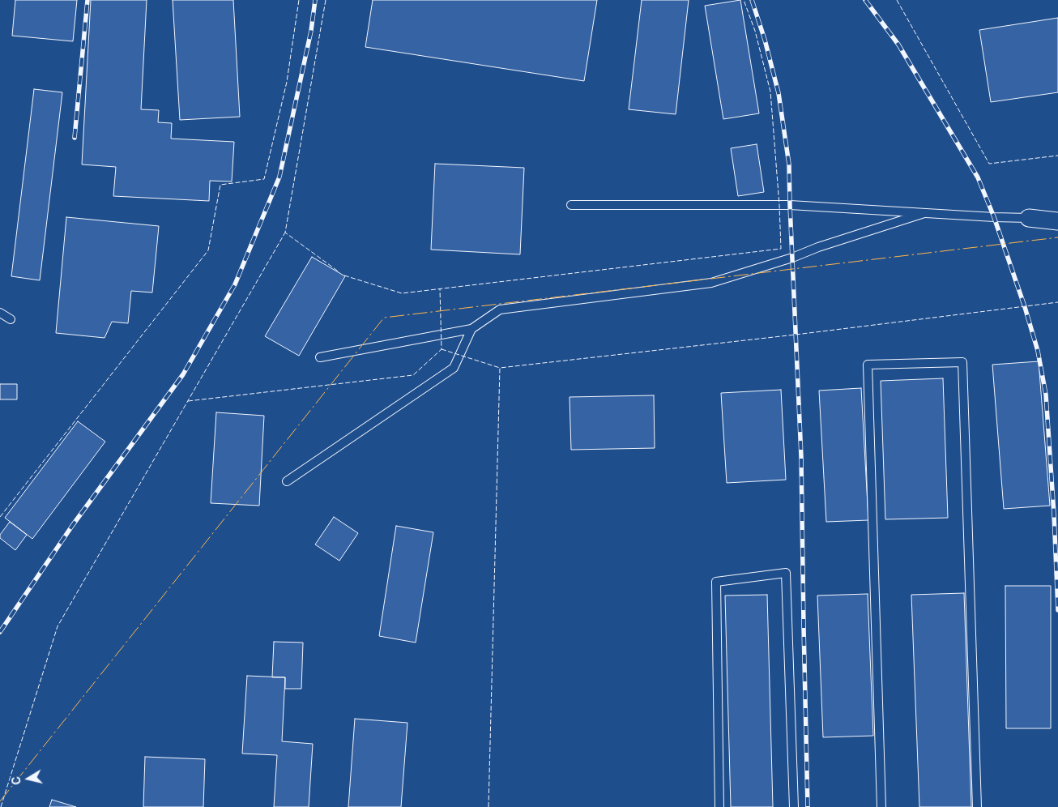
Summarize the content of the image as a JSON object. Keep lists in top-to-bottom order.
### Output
{
  "north": "left"
}
